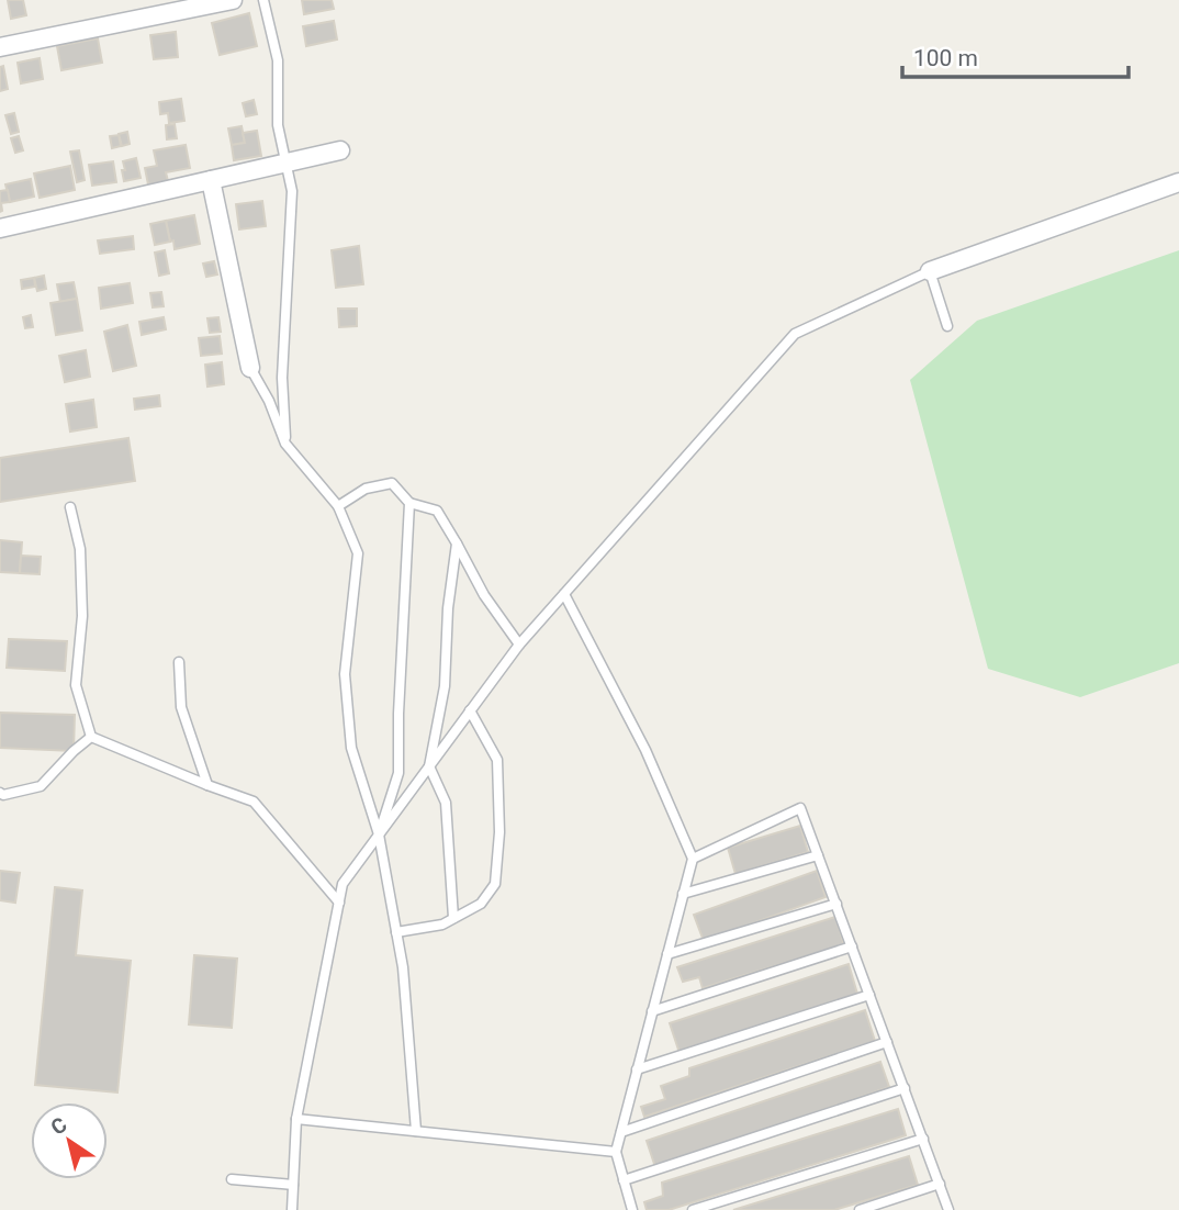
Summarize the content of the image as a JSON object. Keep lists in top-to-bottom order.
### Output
{
  "scale_bar": "100 m",
  "north": "top left"
}
